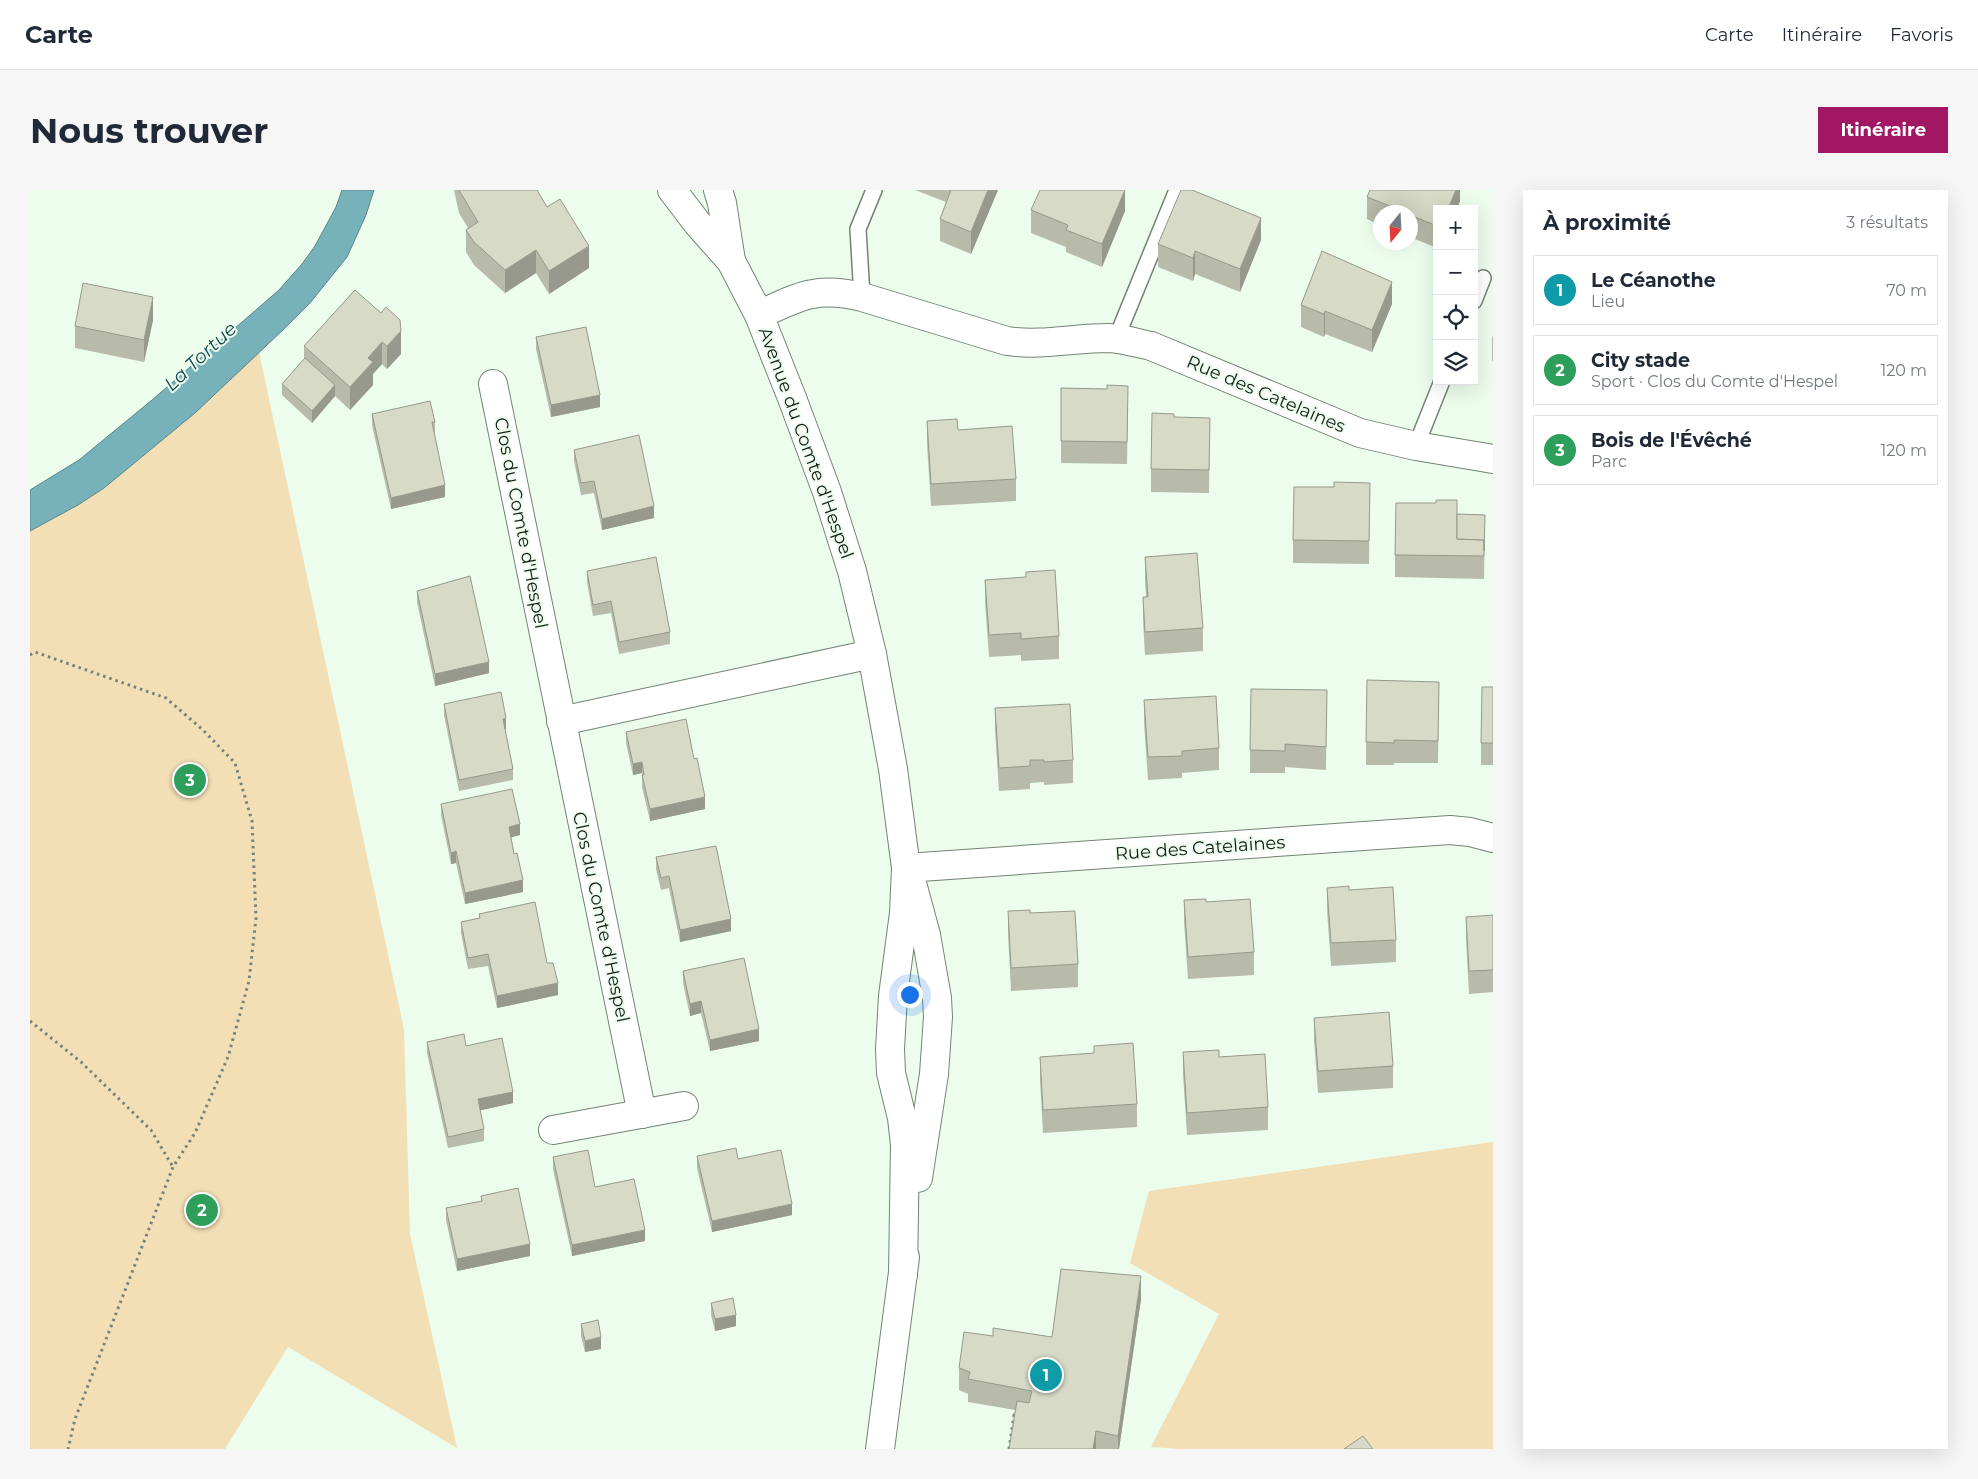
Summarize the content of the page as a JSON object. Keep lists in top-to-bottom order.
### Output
{
  "streets": {
    "street": ["Rue des Catelaines", "Avenue du Comte d'Hespel", "Clos du Comte d'Hespel"]
  },
  "crossings": [
    ["Rue des Catelaines", "Avenue du Comte d'Hespel"]
  ],
  "water": ["La Tortue"],
  "north": "bottom",
  "page": {
    "header": "Carte",
    "nav": ["Carte", "Itinéraire", "Favoris"],
    "buttons": "Itinéraire",
    "title": "Nous trouver",
    "heading": ["À proximité", "3 résultats"],
    "map_buttons": ["+", "−"],
    "list": [
      {
        "mark": "1",
        "name": "Le Céanothe",
        "note": "Lieu",
        "value": "70 m"
      },
      {
        "mark": "2",
        "name": "City stade",
        "note": "Sport · Clos du Comte d'Hespel",
        "value": "120 m"
      },
      {
        "mark": "3",
        "name": "Bois de l'Évêché",
        "note": "Parc",
        "value": "120 m"
      }
    ],
    "pins": ["3", "2", "1"]
  }
}
